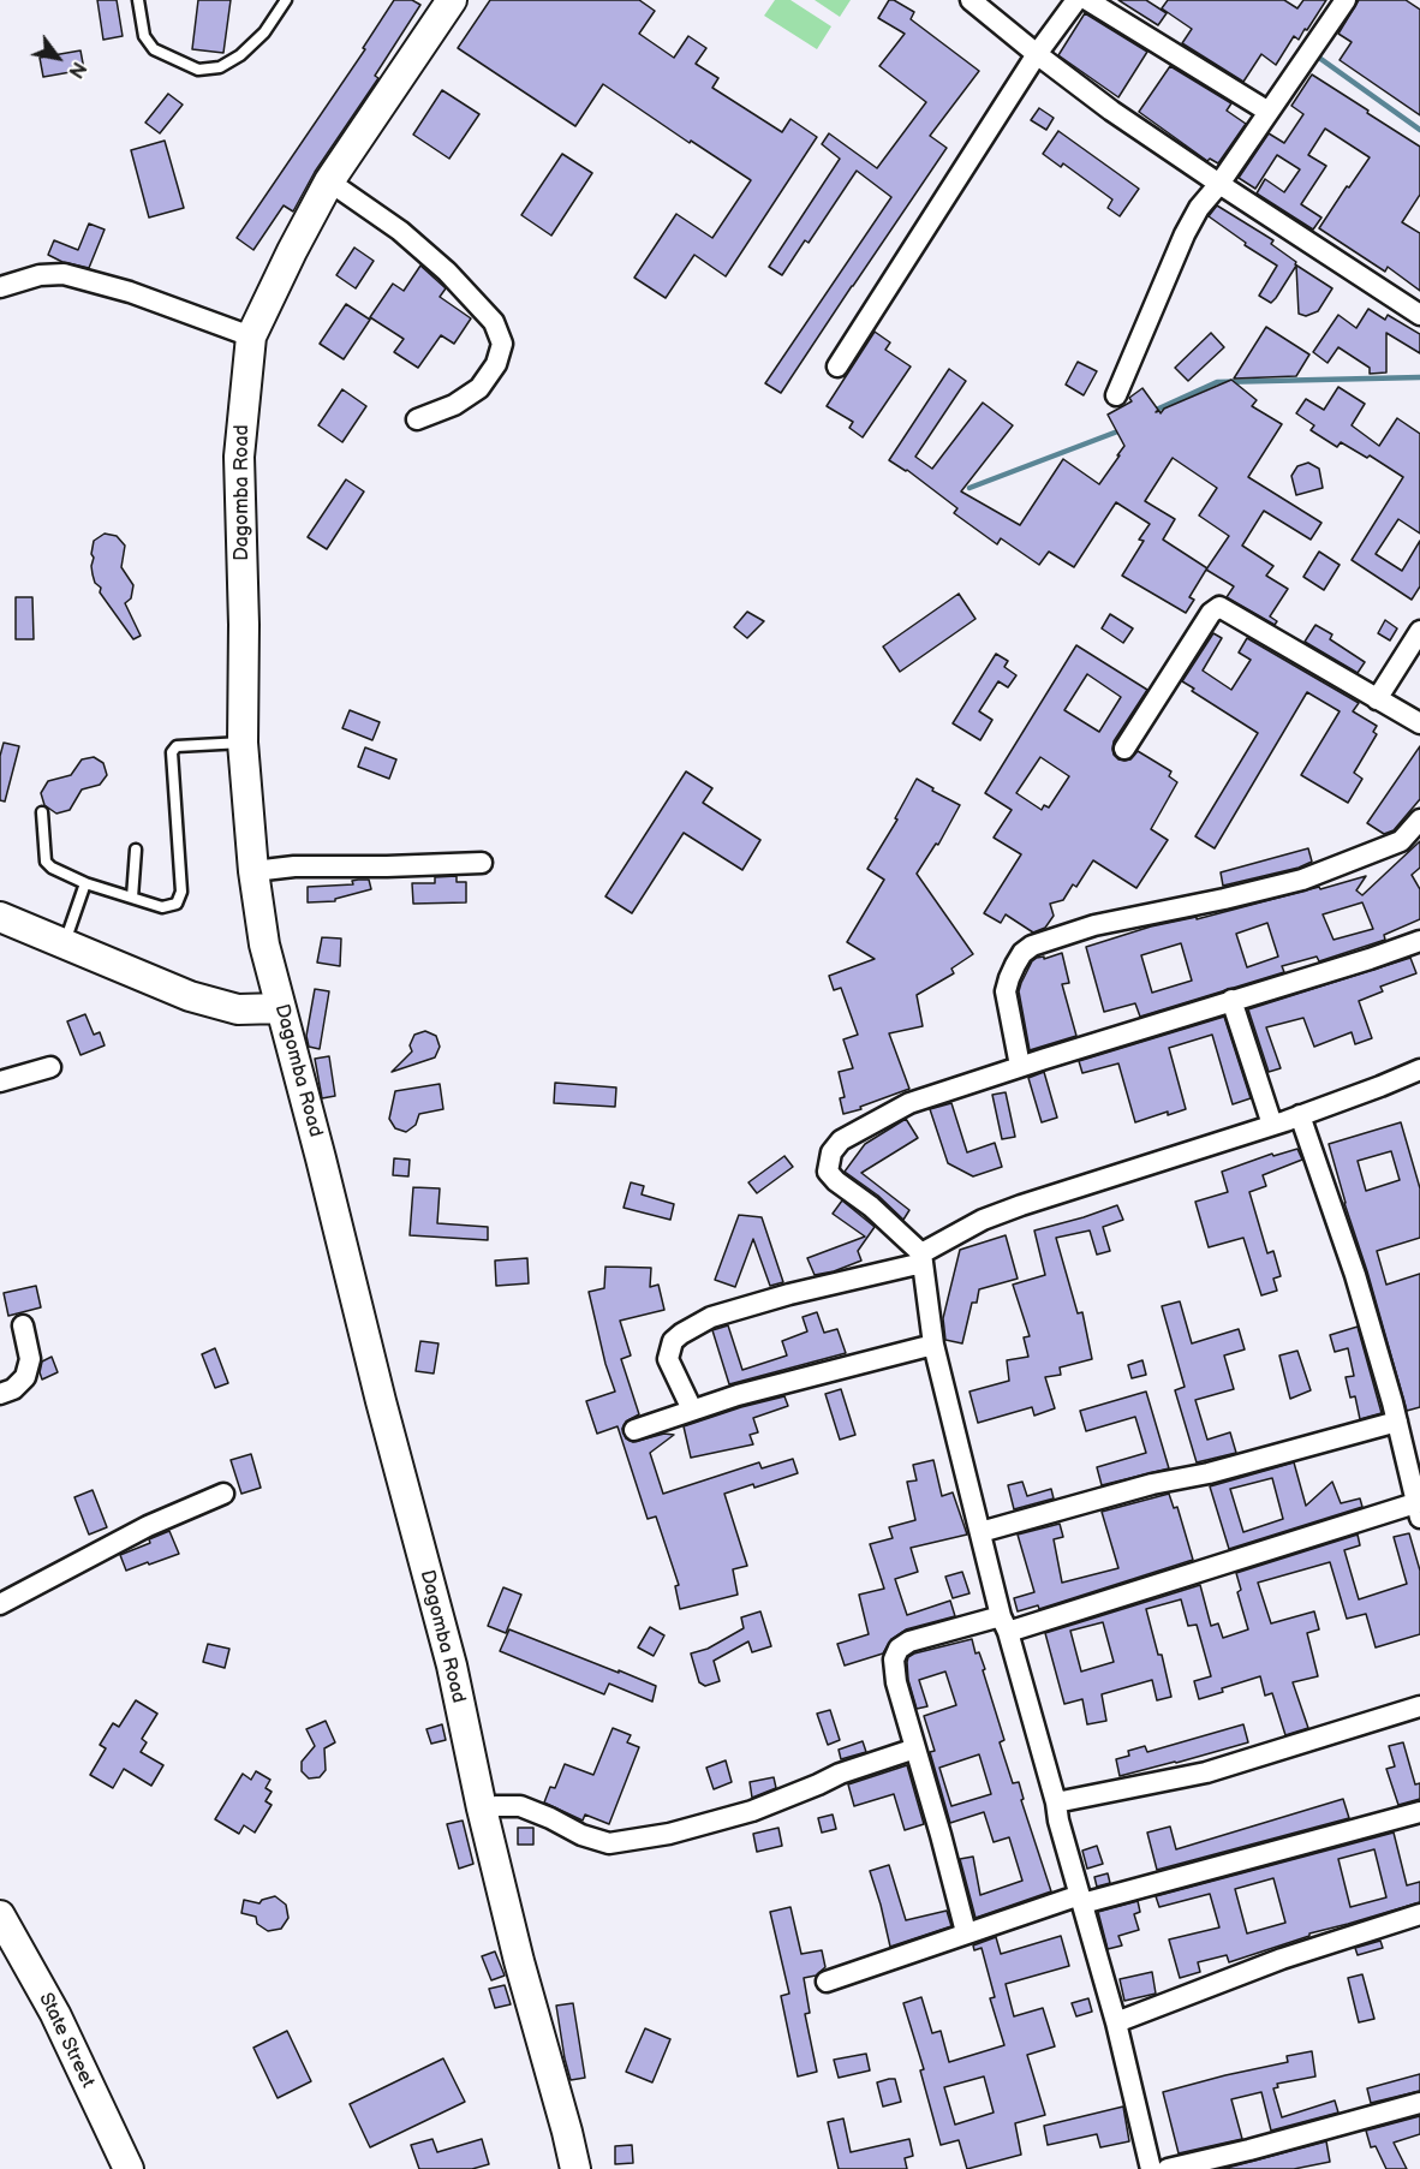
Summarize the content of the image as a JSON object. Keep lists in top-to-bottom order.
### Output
{
  "streets": {
    "street": ["Dagomba Road", "State Street"]
  },
  "north": "bottom right"
}
